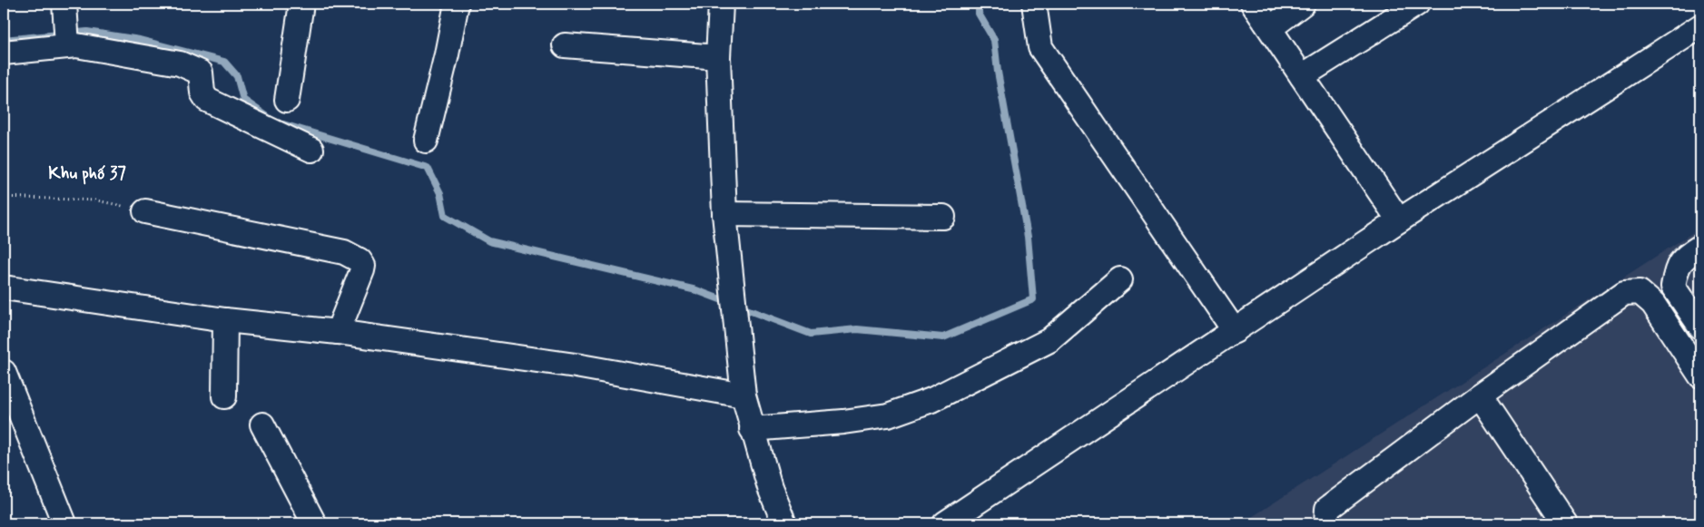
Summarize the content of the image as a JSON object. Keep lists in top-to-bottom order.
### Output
{
  "districts": ["Khu phố 37"]
}
